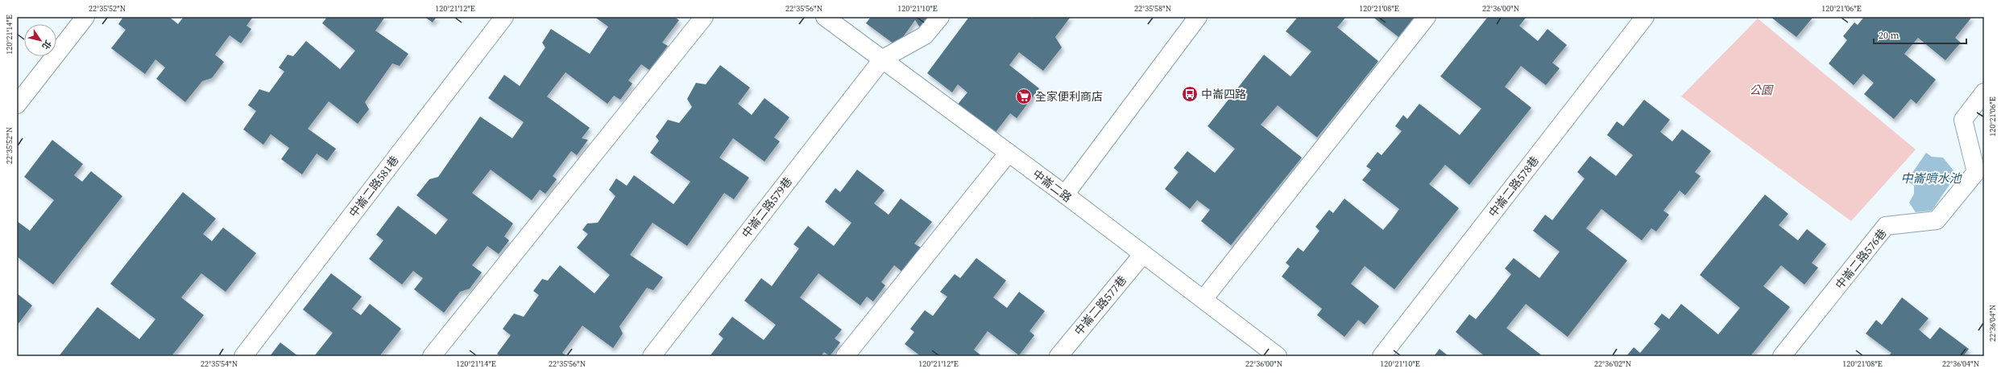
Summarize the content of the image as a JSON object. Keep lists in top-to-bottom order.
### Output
{
  "streets": {
    "street": [
      "中崙二路",
      "中崙二路581巷",
      "中崙二路578巷",
      "中崙二路579巷",
      "中崙二路576巷",
      "中崙二路577巷"
    ]
  },
  "crossings": [
    ["中崙二路", "中崙二路579巷"],
    ["中崙二路", "中崙二路577巷"]
  ],
  "water": ["中崙噴水池"],
  "parks": ["公園"],
  "places": {
    "bus stop": ["中崙四路"],
    "supermarket": ["全家便利商店"]
  },
  "scale_bar": "20 m",
  "north": "bottom right",
  "coordinates": [
    "22°35'52\"N",
    "120°21'12\"E",
    "22°35'56\"N",
    "120°21'10\"E",
    "22°35'58\"N",
    "120°21'08\"E",
    "22°36'00\"N",
    "120°21'06\"E",
    "120°21'14\"E",
    "22°36'04\"N",
    "22°35'54\"N",
    "22°36'02\"N"
  ]
}
